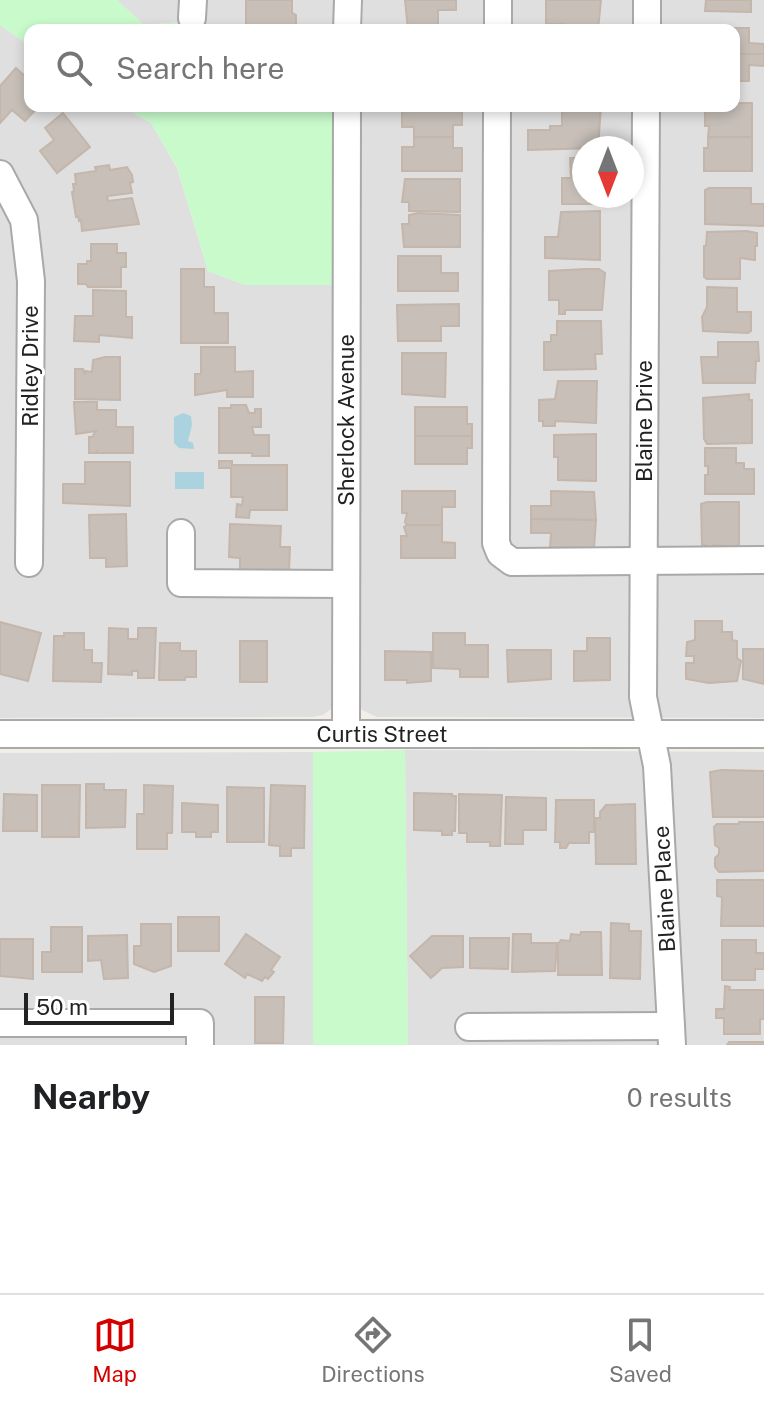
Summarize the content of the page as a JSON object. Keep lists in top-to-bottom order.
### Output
{
  "streets": {
    "street": [
      "Ridley Drive",
      "Sherlock Avenue",
      "Blaine Drive",
      "Curtis Street",
      "Blaine Place"
    ]
  },
  "crossings": [
    ["Sherlock Avenue", "Curtis Street"],
    ["Blaine Drive", "Curtis Street"],
    ["Blaine Drive", "Blaine Place"],
    ["Curtis Street", "Blaine Place"]
  ],
  "scale_bar": "50 m",
  "north": "bottom",
  "page": {
    "search": "Search here",
    "scale": "50 m",
    "heading": ["Nearby", "0 results"],
    "nav": ["Map", "Directions", "Saved"]
  }
}
